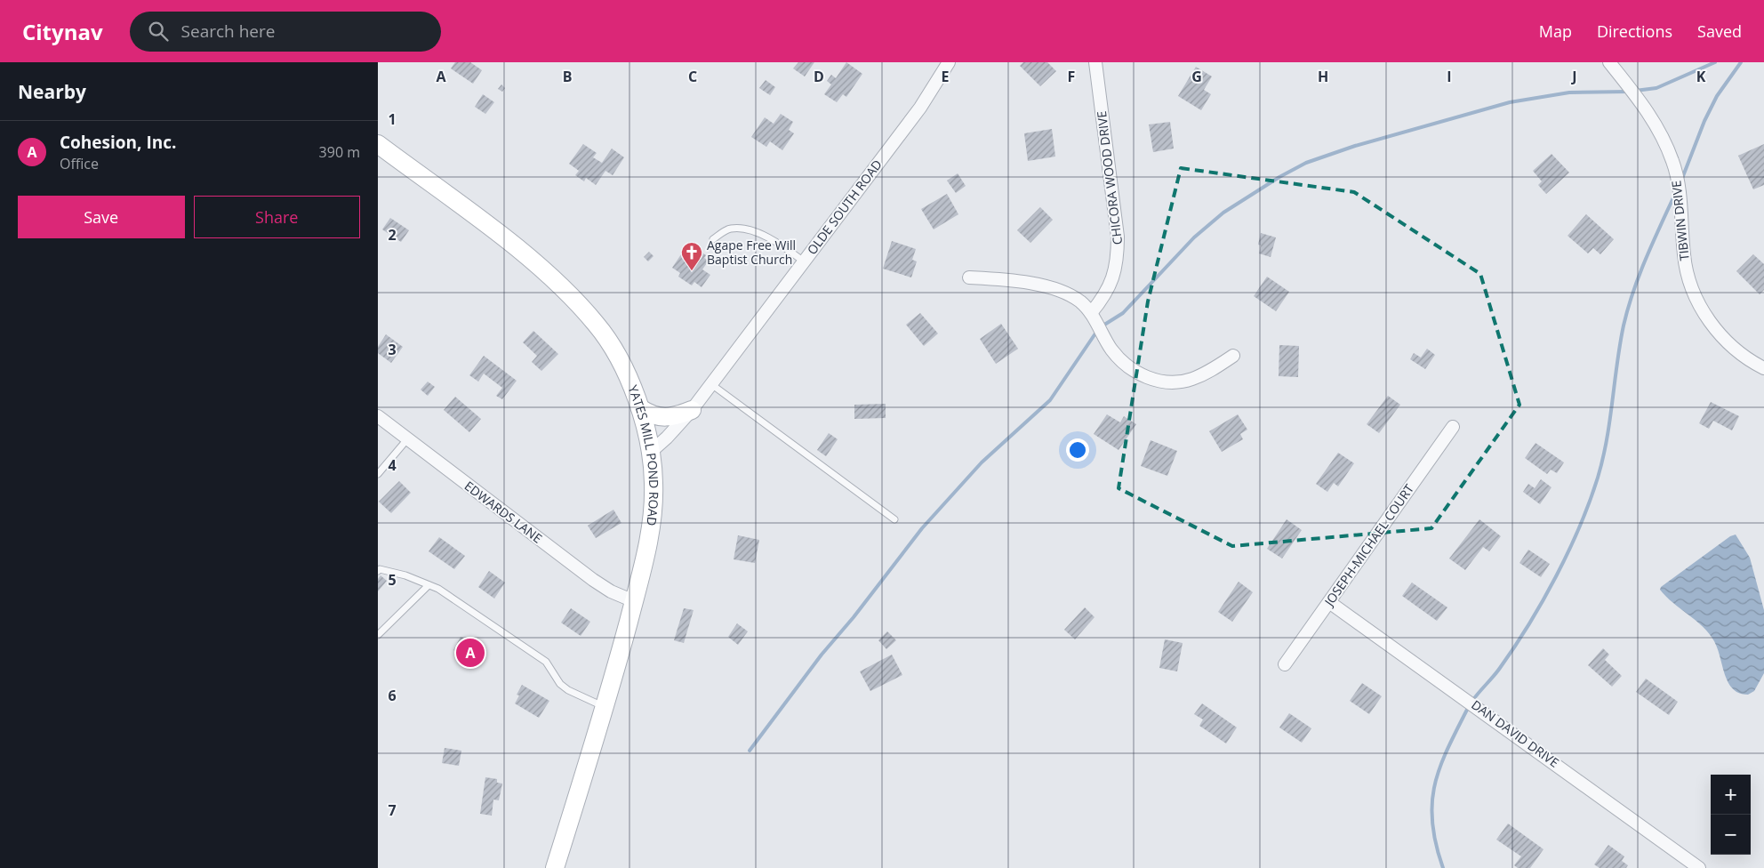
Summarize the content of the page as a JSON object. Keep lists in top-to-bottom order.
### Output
{
  "streets": {
    "street": [
      "CHICORA WOOD DRIVE",
      "OLDE SOUTH ROAD",
      "TIBWIN DRIVE",
      "YATES MILL POND ROAD",
      "EDWARDS LANE",
      "JOSEPH-MICHAEL COURT",
      "DAN DAVID DRIVE"
    ]
  },
  "crossings": [
    ["OLDE SOUTH ROAD", "YATES MILL POND ROAD"],
    ["YATES MILL POND ROAD", "EDWARDS LANE"],
    ["JOSEPH-MICHAEL COURT", "DAN DAVID DRIVE"]
  ],
  "places": {
    "church": ["Agape Free Will Baptist Church"]
  },
  "page": {
    "header": "Citynav",
    "search": "Search here",
    "nav": ["Map", "Directions", "Saved"],
    "heading": "Nearby",
    "list": [
      {
        "mark": "A",
        "name": "Cohesion, Inc.",
        "note": "Office",
        "value": "390 m"
      }
    ],
    "buttons": ["Save", "Share"],
    "pins": "A",
    "map_buttons": ["+", "−"]
  },
  "grid": {
    "columns": [
      "A",
      "B",
      "C",
      "D",
      "E",
      "F",
      "G",
      "H",
      "I",
      "J",
      "K"
    ],
    "rows": [
      "1",
      "2",
      "3",
      "4",
      "5",
      "6",
      "7"
    ]
  }
}
